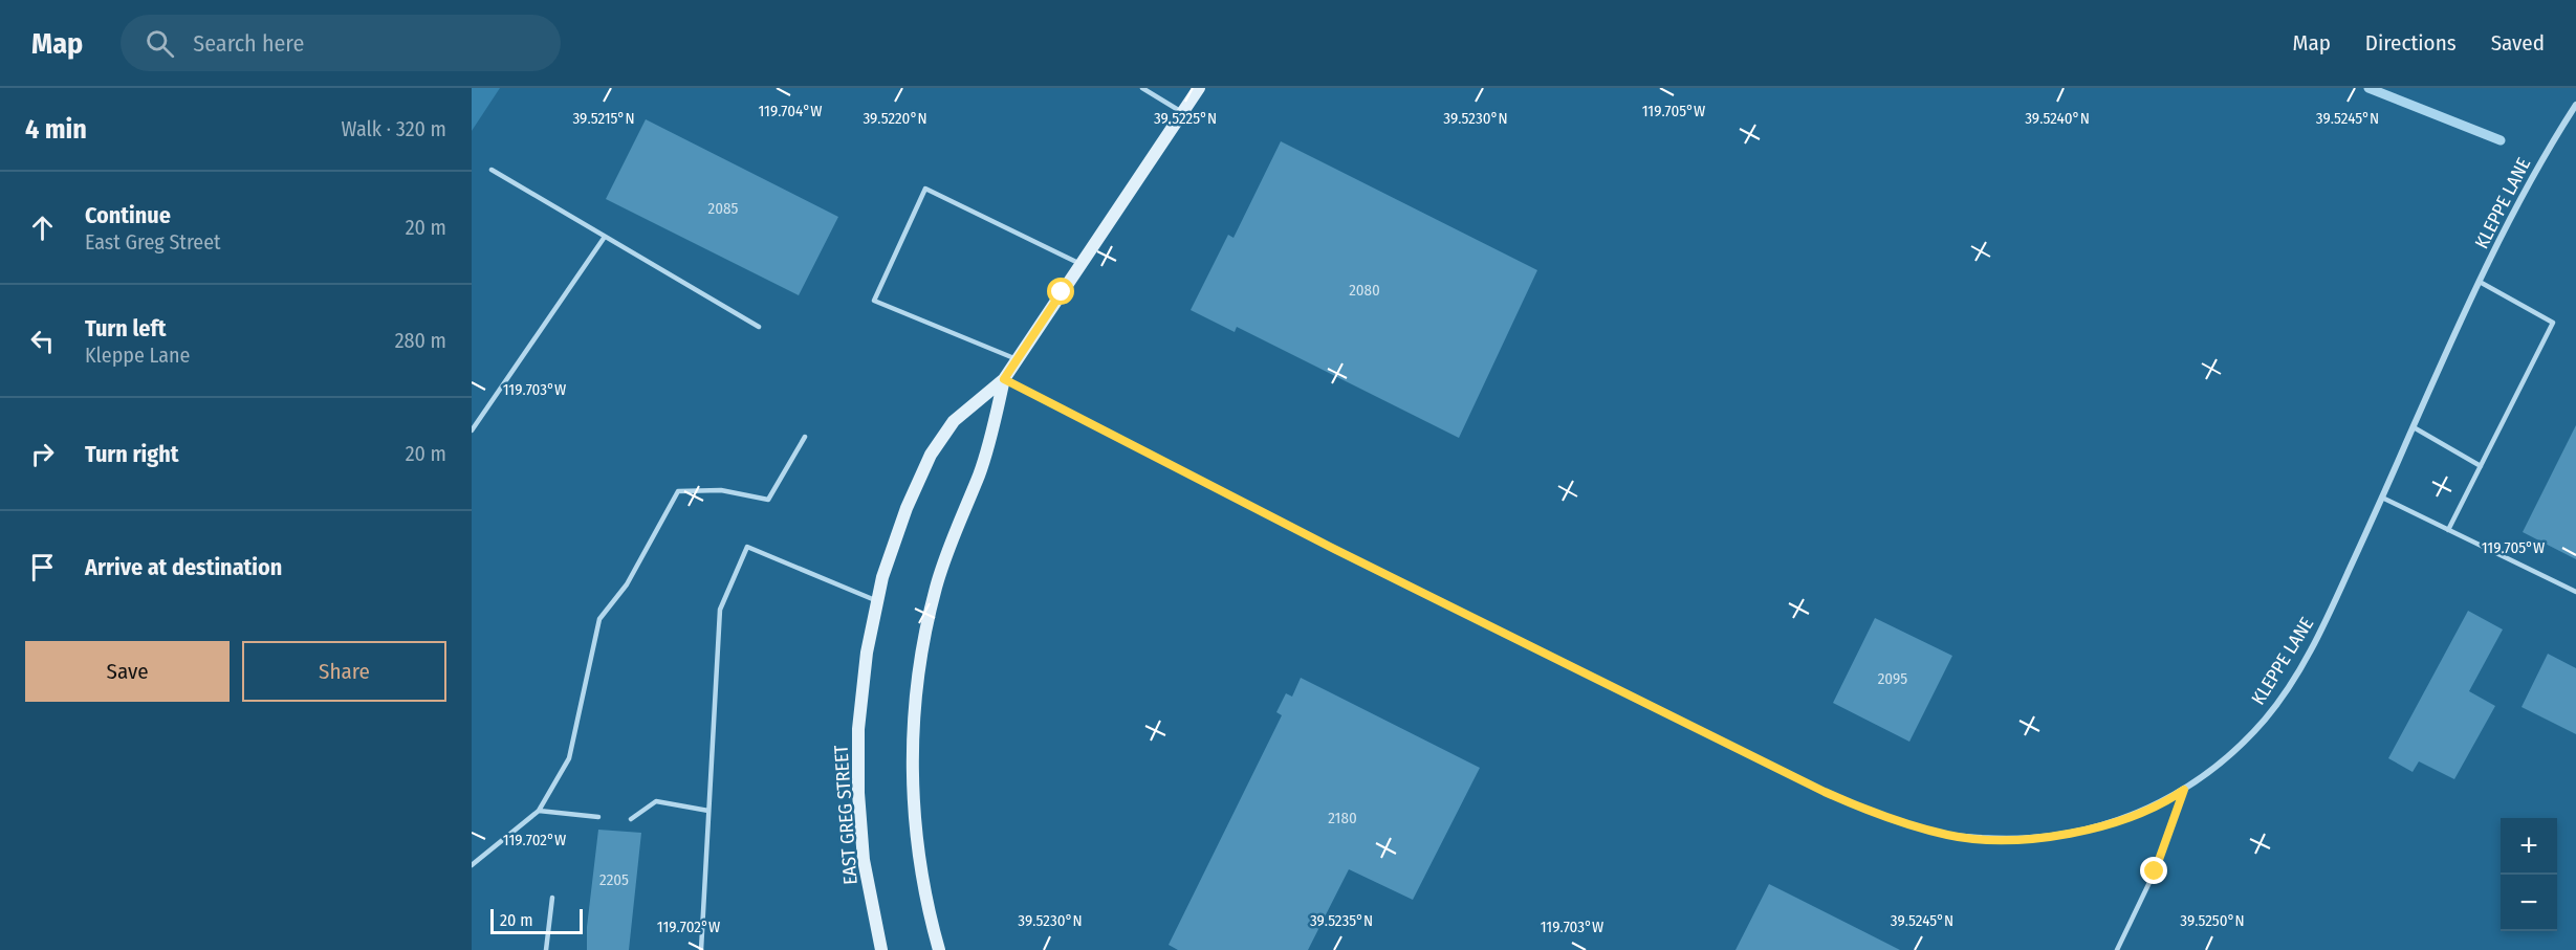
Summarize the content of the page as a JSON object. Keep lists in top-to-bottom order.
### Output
{
  "streets": {
    "main road": ["EAST GREG STREET"],
    "street": ["KLEPPE LANE"]
  },
  "crossings": [
    ["KLEPPE LANE", "EAST GREG STREET"]
  ],
  "house_numbers": [
    "2085",
    "2080",
    "2095",
    "2180",
    "2205"
  ],
  "scale_bar": "20 m",
  "page": {
    "header": "Map",
    "search": "Search here",
    "nav": ["Map", "Directions", "Saved"],
    "heading": ["4 min", "Walk · 320 m"],
    "list": [
      ["Continue", "East Greg Street", "20 m"],
      ["Turn left", "Kleppe Lane", "280 m"],
      ["Turn right", "20 m"],
      "Arrive at destination"
    ],
    "buttons": ["Save", "Share"],
    "map_buttons": ["+", "−"],
    "scale": "20 m"
  },
  "coordinates": [
    "119.704°W",
    "119.705°W",
    "39.5215°N",
    "39.5220°N",
    "39.5225°N",
    "39.5230°N",
    "39.5240°N",
    "39.5245°N",
    "119.703°W",
    "119.702°W",
    "39.5235°N",
    "39.5250°N"
  ]
}
